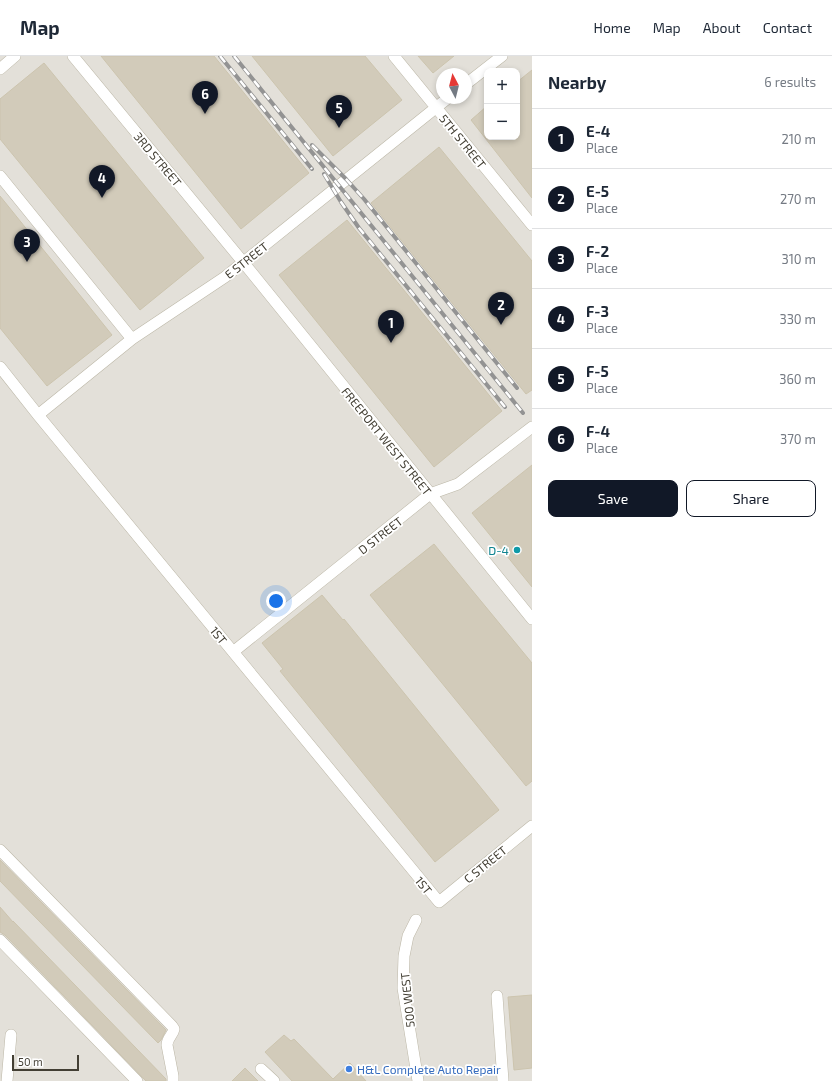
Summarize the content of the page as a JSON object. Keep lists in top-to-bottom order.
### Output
{
  "streets": {
    "street": [
      "5TH STREET",
      "3RD STREET",
      "E STREET",
      "FREEPORT WEST STREET",
      "D STREET",
      "1ST",
      "C STREET",
      "500 WEST"
    ]
  },
  "crossings": [
    ["5TH STREET", "E STREET"],
    ["3RD STREET", "E STREET"],
    ["3RD STREET", "FREEPORT WEST STREET"],
    ["E STREET", "FREEPORT WEST STREET"],
    ["E STREET", "1ST"],
    ["FREEPORT WEST STREET", "D STREET"],
    ["D STREET", "1ST"],
    ["1ST", "C STREET"]
  ],
  "places": ["D-4", "H&L Complete Auto Repair"],
  "scale_bar": "50 m",
  "north": "top",
  "page": {
    "header": "Map",
    "nav": [
      "Home",
      "Map",
      "About",
      "Contact"
    ],
    "heading": ["Nearby", "6 results"],
    "map_buttons": ["+", "−"],
    "pins": [
      "6",
      "5",
      "4",
      "3",
      "2",
      "1"
    ],
    "list": [
      {
        "mark": "1",
        "name": "E-4",
        "note": "Place",
        "value": "210 m"
      },
      {
        "mark": "2",
        "name": "E-5",
        "note": "Place",
        "value": "270 m"
      },
      {
        "mark": "3",
        "name": "F-2",
        "note": "Place",
        "value": "310 m"
      },
      {
        "mark": "4",
        "name": "F-3",
        "note": "Place",
        "value": "330 m"
      },
      {
        "mark": "5",
        "name": "F-5",
        "note": "Place",
        "value": "360 m"
      },
      {
        "mark": "6",
        "name": "F-4",
        "note": "Place",
        "value": "370 m"
      }
    ],
    "buttons": ["Save", "Share"],
    "scale": "50 m"
  }
}
